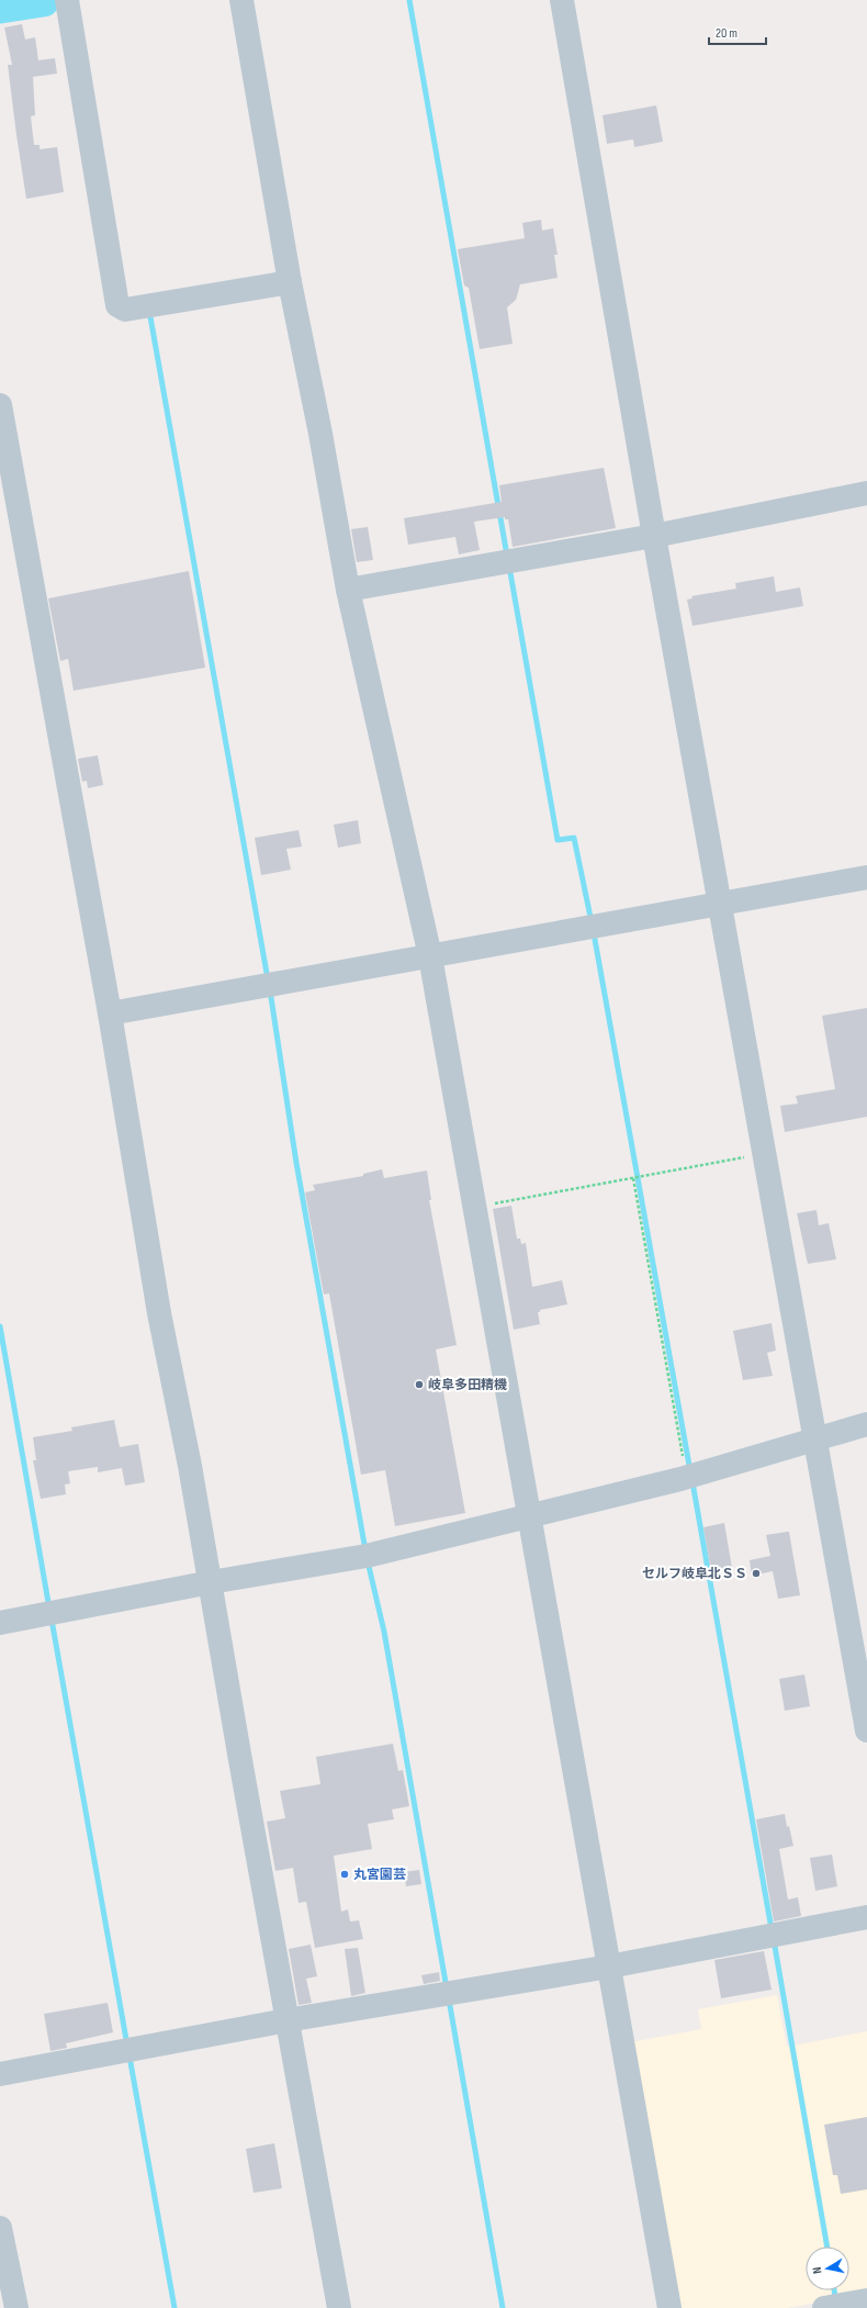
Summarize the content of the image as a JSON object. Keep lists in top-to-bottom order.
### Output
{
  "places": ["岐阜多田精機", "セルフ岐阜北ＳＳ", "丸宮園芸"],
  "scale_bar": "20 m",
  "north": "left"
}
